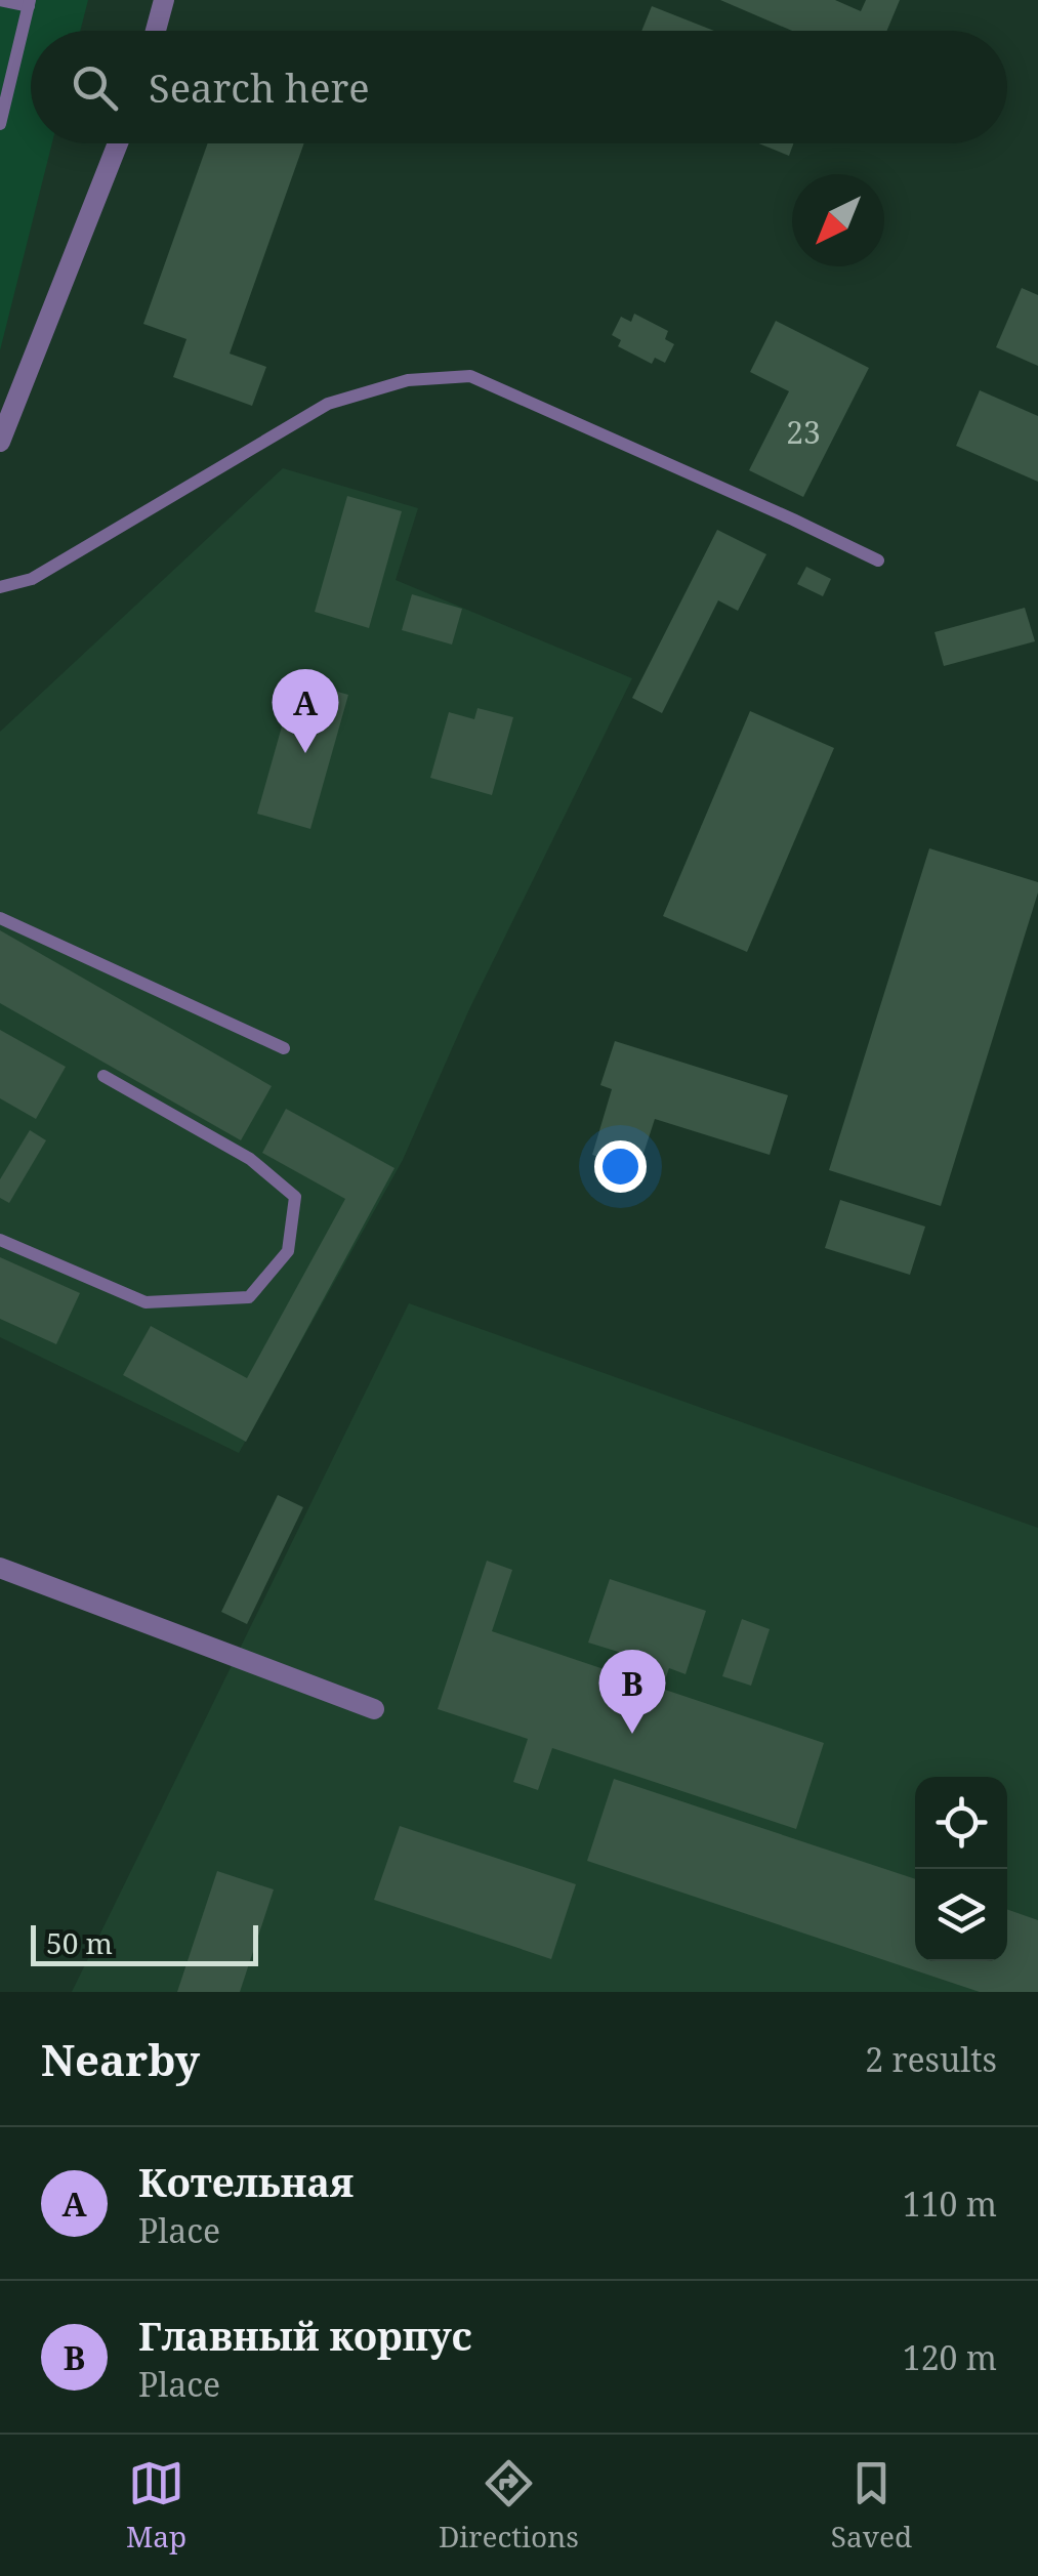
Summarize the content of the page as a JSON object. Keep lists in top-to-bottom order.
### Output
{
  "house_numbers": ["23"],
  "scale_bar": "50 m",
  "north": "bottom left",
  "page": {
    "search": "Search here",
    "pins": ["A", "B"],
    "scale": "50 m",
    "heading": ["Nearby", "2 results"],
    "list": [
      {
        "mark": "A",
        "name": "Котельная",
        "note": "Place",
        "value": "110 m"
      },
      {
        "mark": "B",
        "name": "Главный корпус",
        "note": "Place",
        "value": "120 m"
      }
    ],
    "nav": ["Map", "Directions", "Saved"]
  }
}
